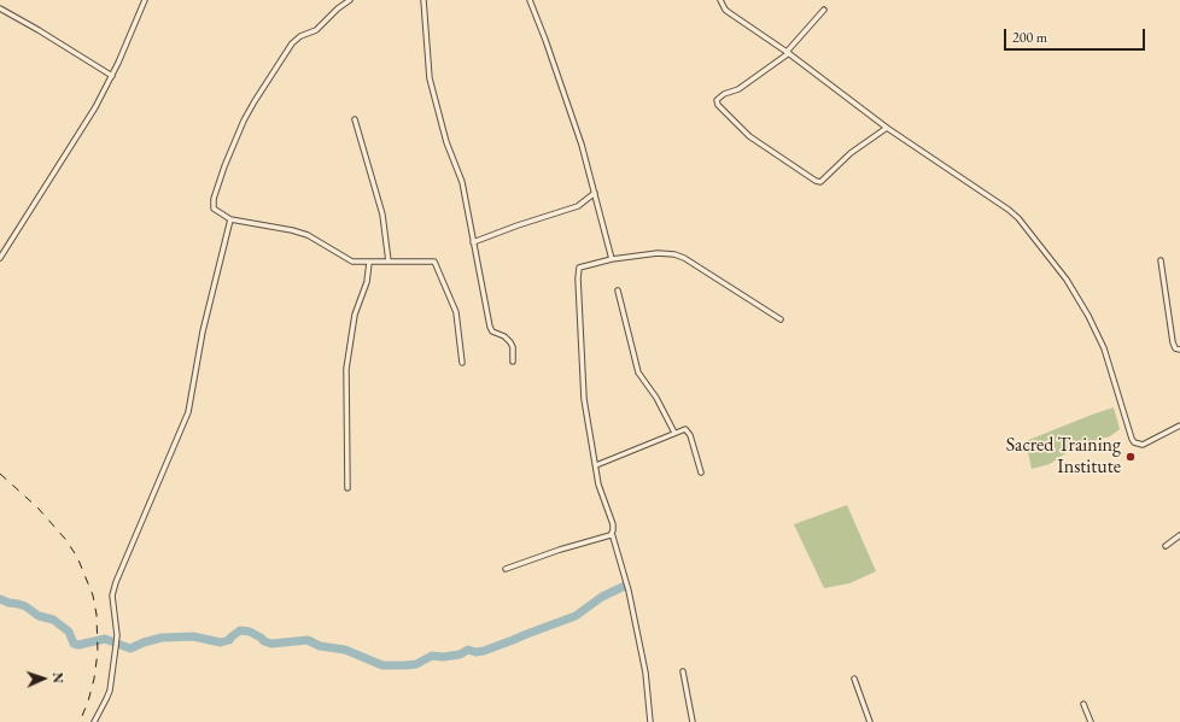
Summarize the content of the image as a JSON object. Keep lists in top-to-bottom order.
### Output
{
  "places": ["Sacred Training Institute"],
  "scale_bar": "200 m",
  "north": "right"
}
